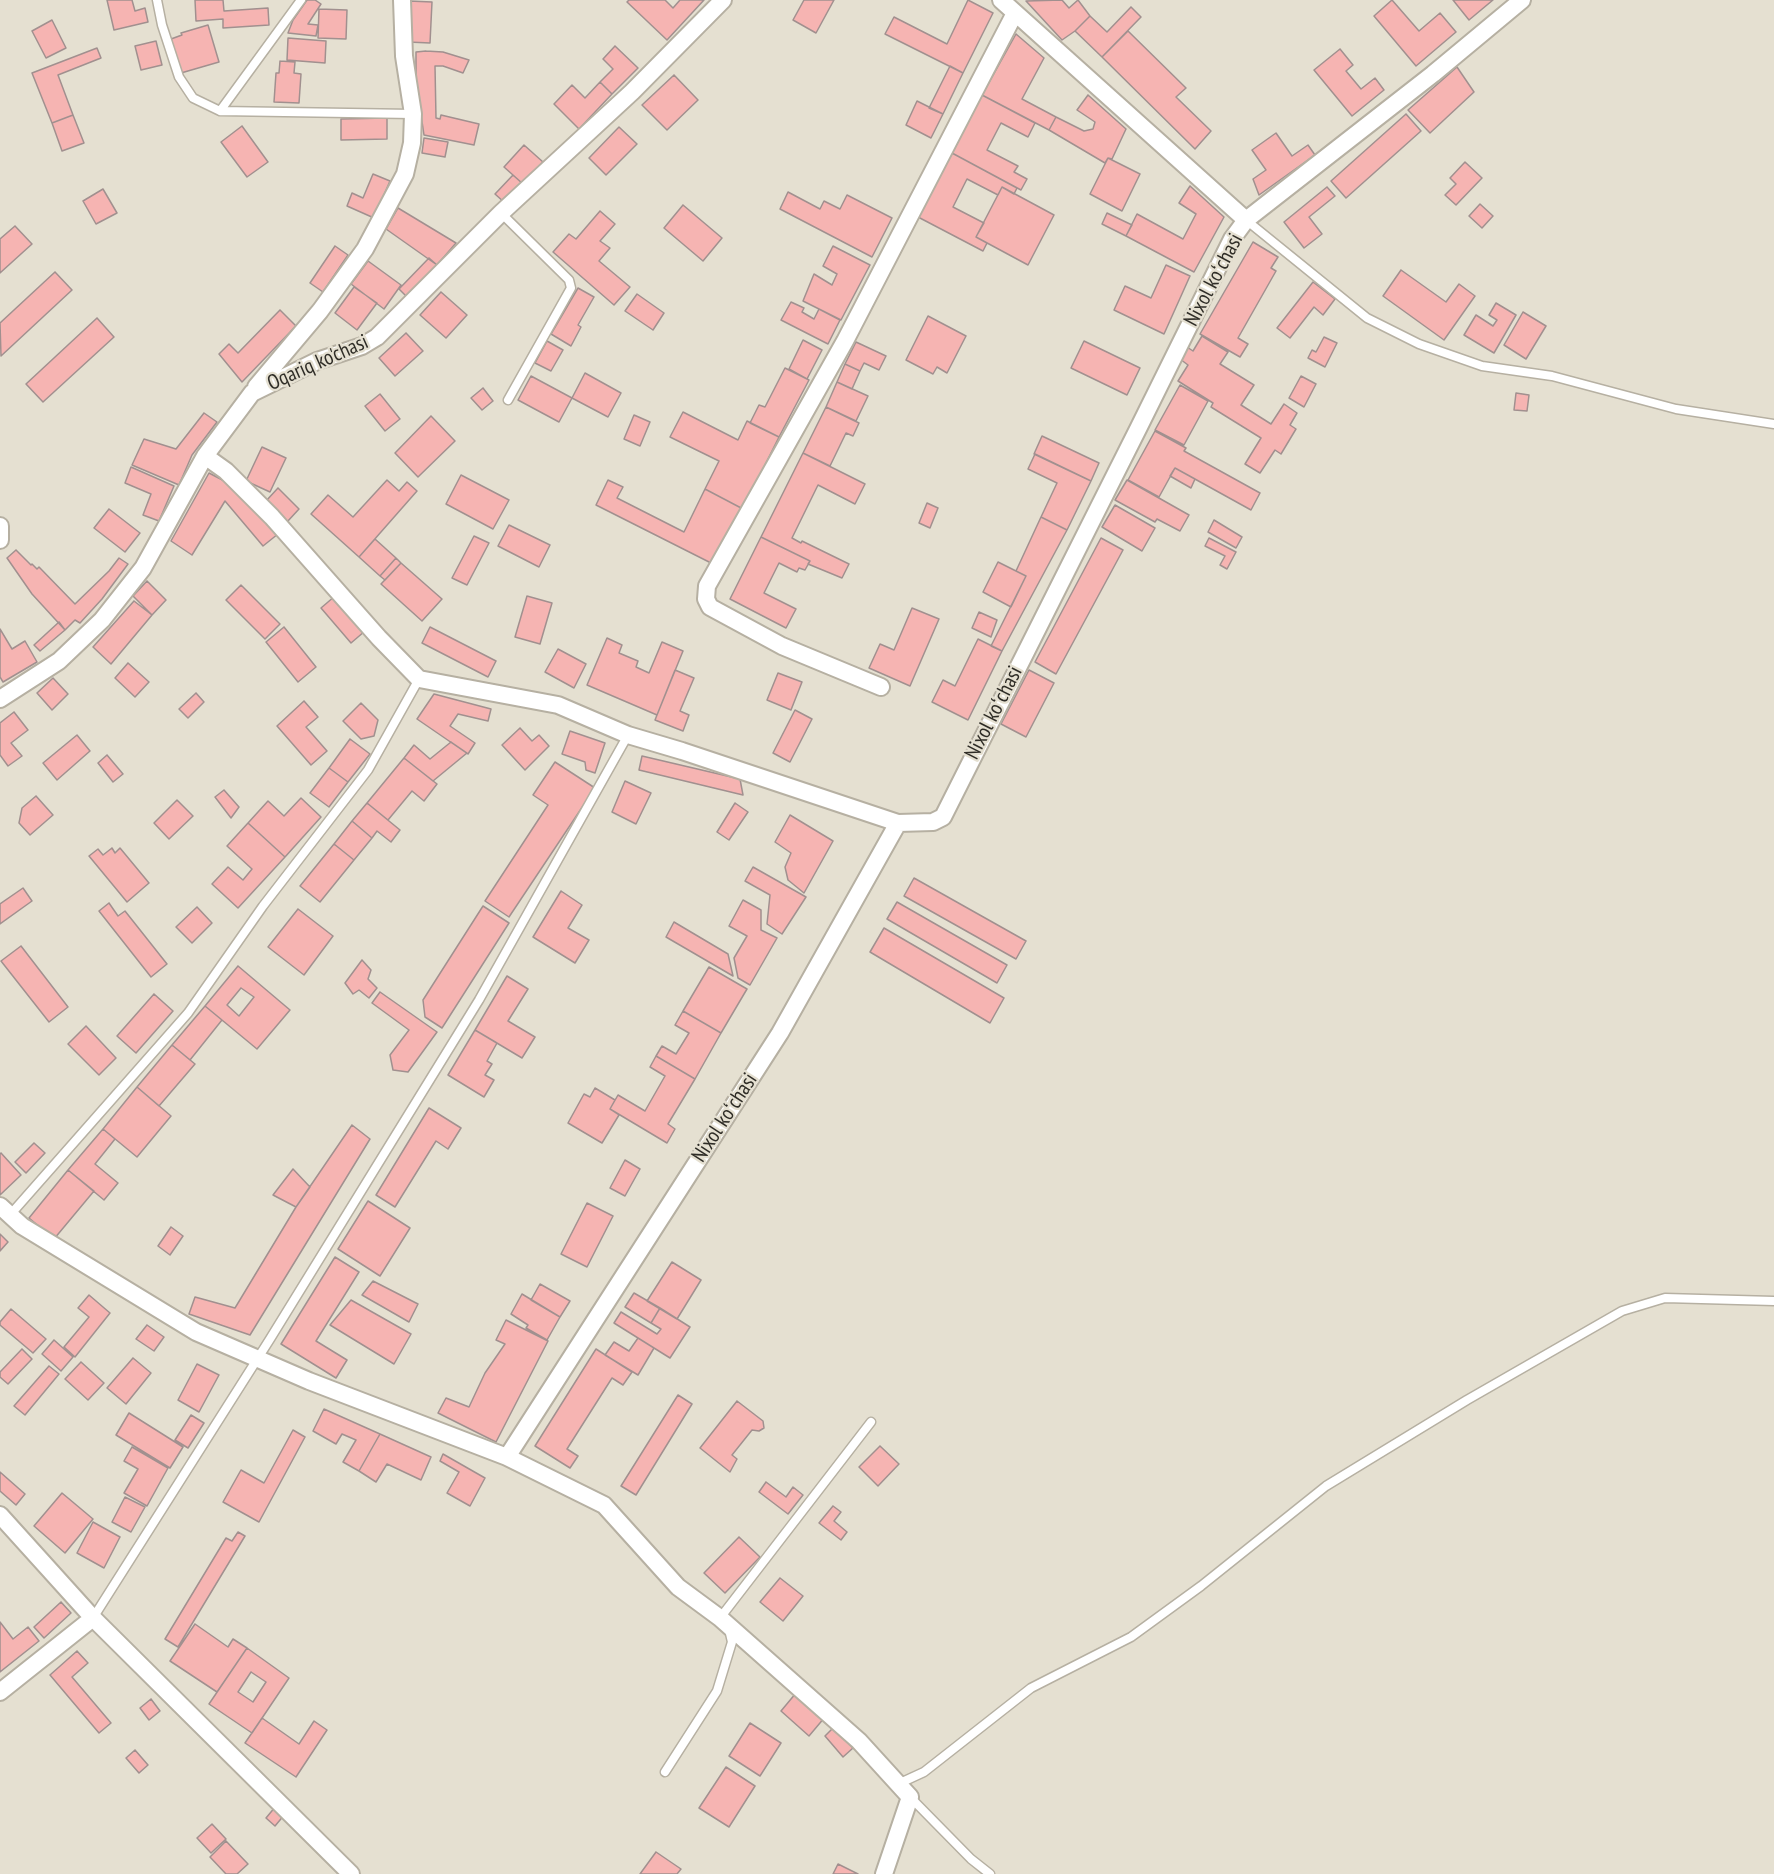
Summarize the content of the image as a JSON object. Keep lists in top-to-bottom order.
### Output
{
  "streets": {
    "street": ["Nixol koʻchasi", "Oqariq ko'chasi"]
  }
}
